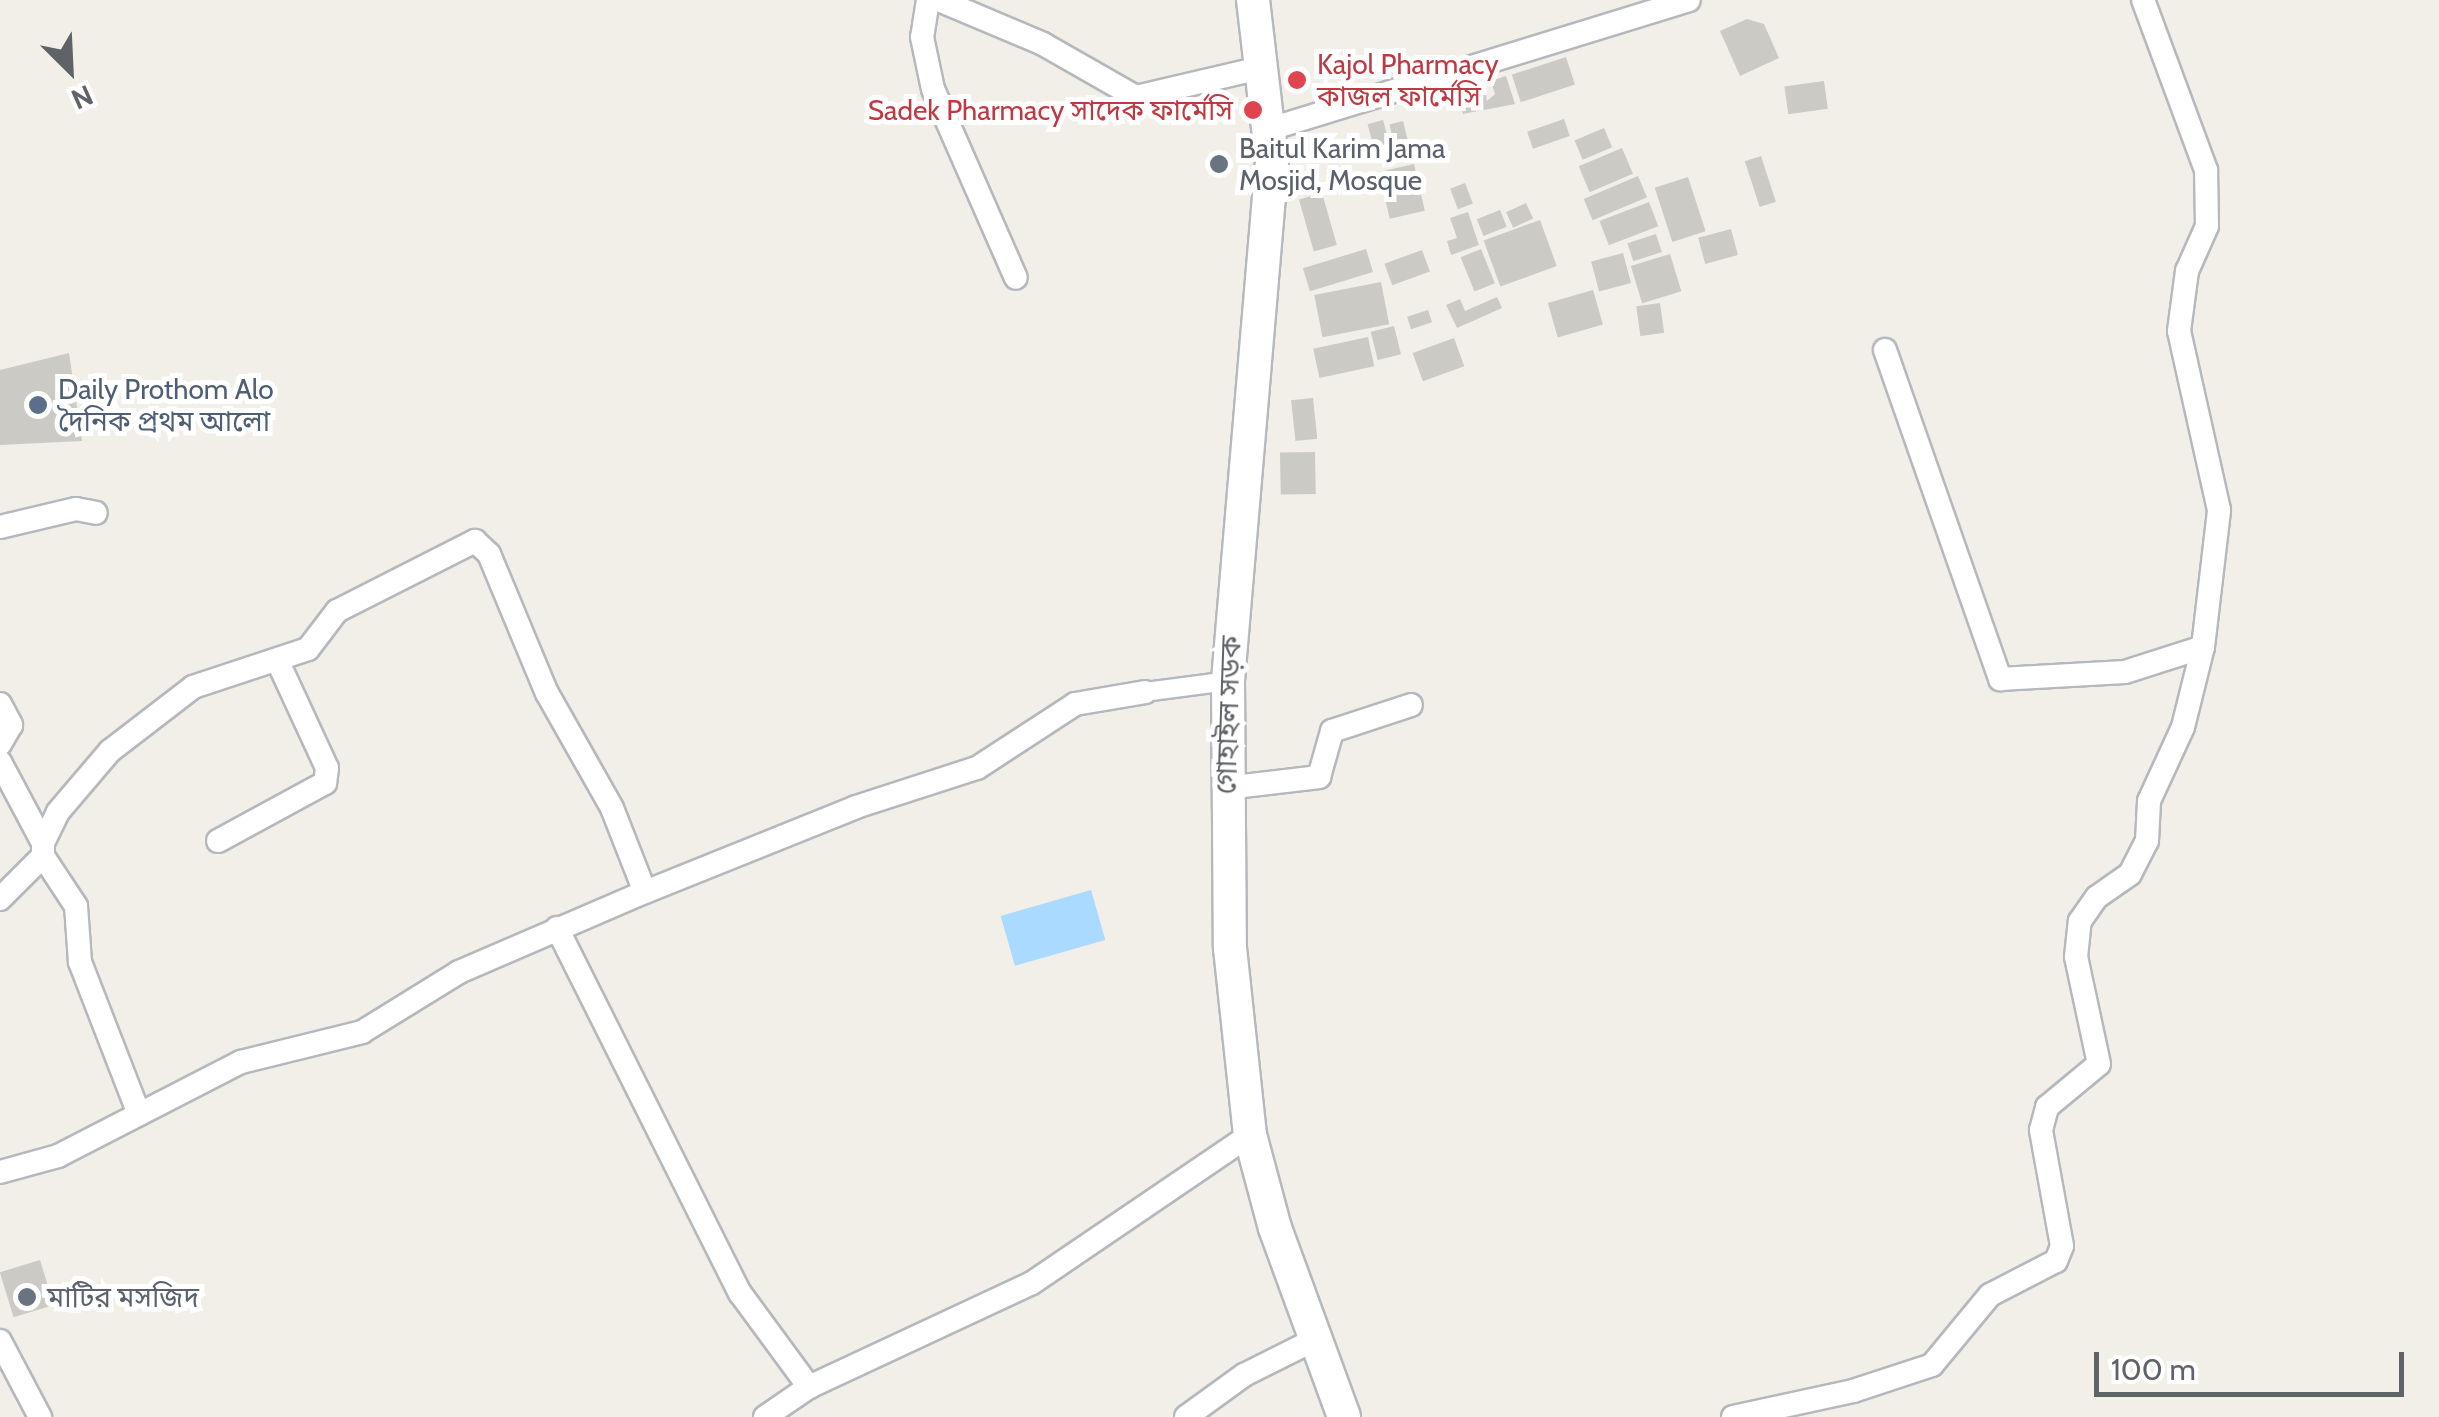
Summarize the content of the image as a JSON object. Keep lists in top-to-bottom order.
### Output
{
  "streets": {
    "main road": ["গোহাইল সড়ক"]
  },
  "places": [
    "Kajol Pharmacy কাজল ফার্মেসি",
    "Sadek Pharmacy সাদেক ফার্মেসি",
    "Baitul Karim Jama Mosjid, Mosque",
    "Daily Prothom Alo দৈনিক প্রথম আলো",
    "মাটির মসজিদ"
  ],
  "scale_bar": "100 m",
  "north": "bottom right"
}
